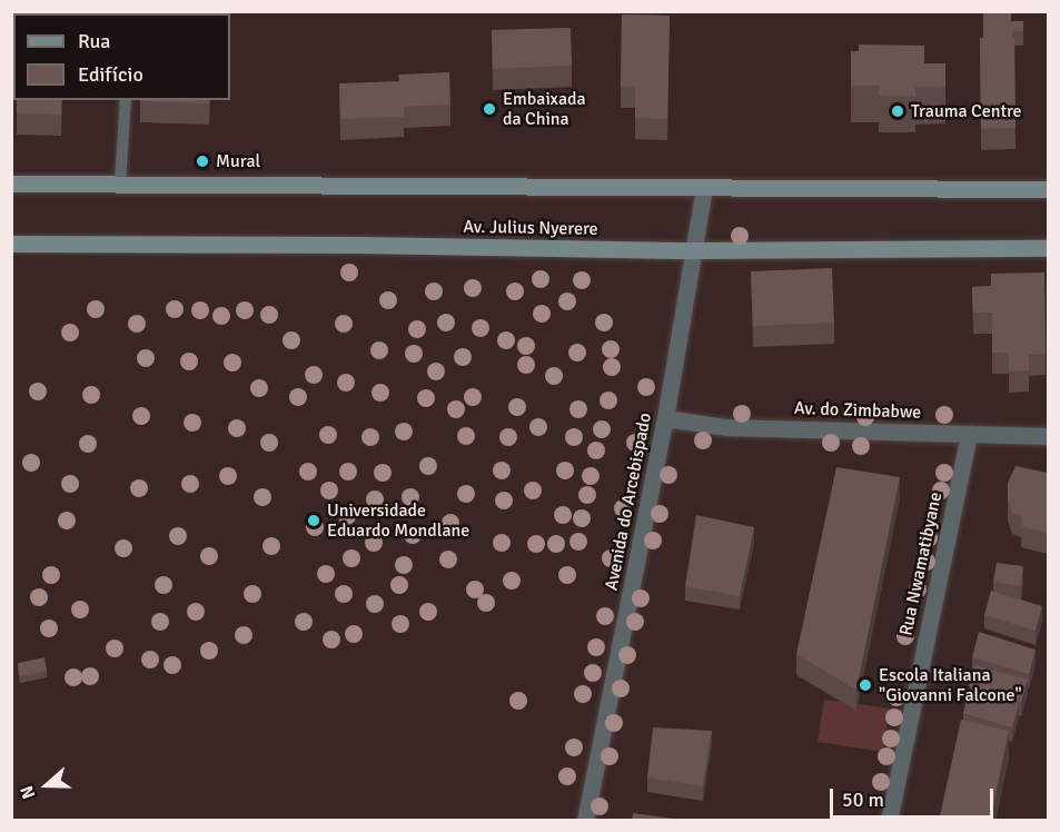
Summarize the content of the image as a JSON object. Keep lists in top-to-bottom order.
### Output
{
  "streets": {
    "main road": ["Av. Julius Nyerere"],
    "street": ["Av. do Zimbabwe", "Avenida do Arcebispado", "Rua Nwamatibyane"]
  },
  "crossings": [
    ["Av. Julius Nyerere", "Avenida do Arcebispado"],
    ["Av. do Zimbabwe", "Avenida do Arcebispado"],
    ["Av. do Zimbabwe", "Rua Nwamatibyane"]
  ],
  "places": [
    "Embaixada da China",
    "Trauma Centre",
    "Mural",
    "Universidade Eduardo Mondlane",
    "Escola Italiana \"Giovanni Falcone\""
  ],
  "legend": ["Rua", "Edifício"],
  "scale_bar": "50 m",
  "north": "left"
}
